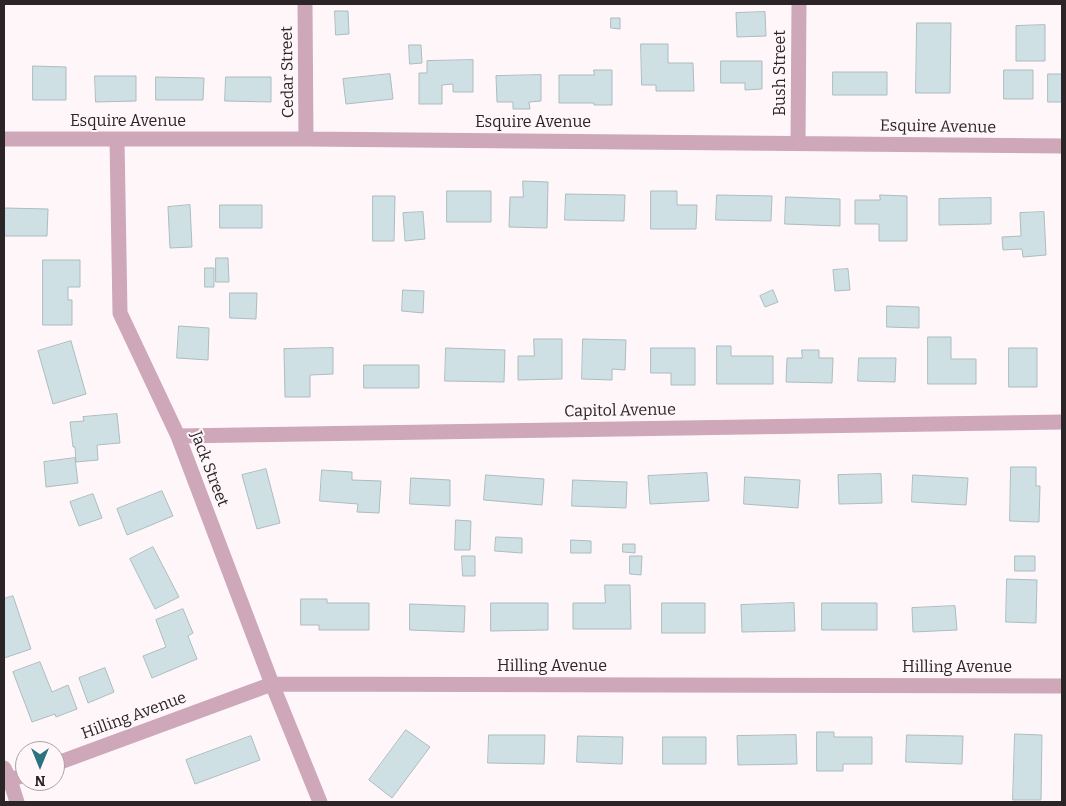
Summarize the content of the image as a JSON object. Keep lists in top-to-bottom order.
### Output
{
  "streets": {
    "street": [
      "Cedar Street",
      "Bush Street",
      "Esquire Avenue",
      "Capitol Avenue",
      "Jack Street",
      "Hilling Avenue"
    ]
  },
  "crossings": [
    ["Cedar Street", "Esquire Avenue"],
    ["Bush Street", "Esquire Avenue"],
    ["Esquire Avenue", "Jack Street"],
    ["Capitol Avenue", "Jack Street"],
    ["Jack Street", "Hilling Avenue"]
  ],
  "north": "bottom"
}
